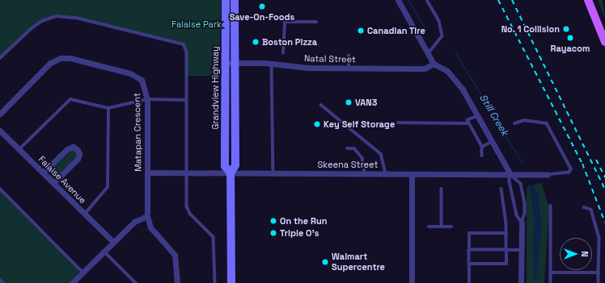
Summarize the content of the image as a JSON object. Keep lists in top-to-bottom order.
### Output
{
  "streets": {
    "main road": ["Grandview Highway"],
    "street": [
      "Natal Street",
      "Matapan Crescent",
      "Skeena Street",
      "Falaise Avenue"
    ]
  },
  "crossings": [
    ["Natal Street", "Grandview Highway"],
    ["Grandview Highway", "Skeena Street"],
    ["Matapan Crescent", "Skeena Street"]
  ],
  "water": ["Still Creek"],
  "parks": ["Falaise Park"],
  "places": [
    "Save-On-Foods",
    "No. 1 Collision",
    "Canadian Tire",
    "Rayacom",
    "Boston Pizza",
    "VAN3",
    "Key Self Storage",
    "On the Run",
    "Triple O’s",
    "Walmart Supercentre"
  ],
  "north": "right"
}
